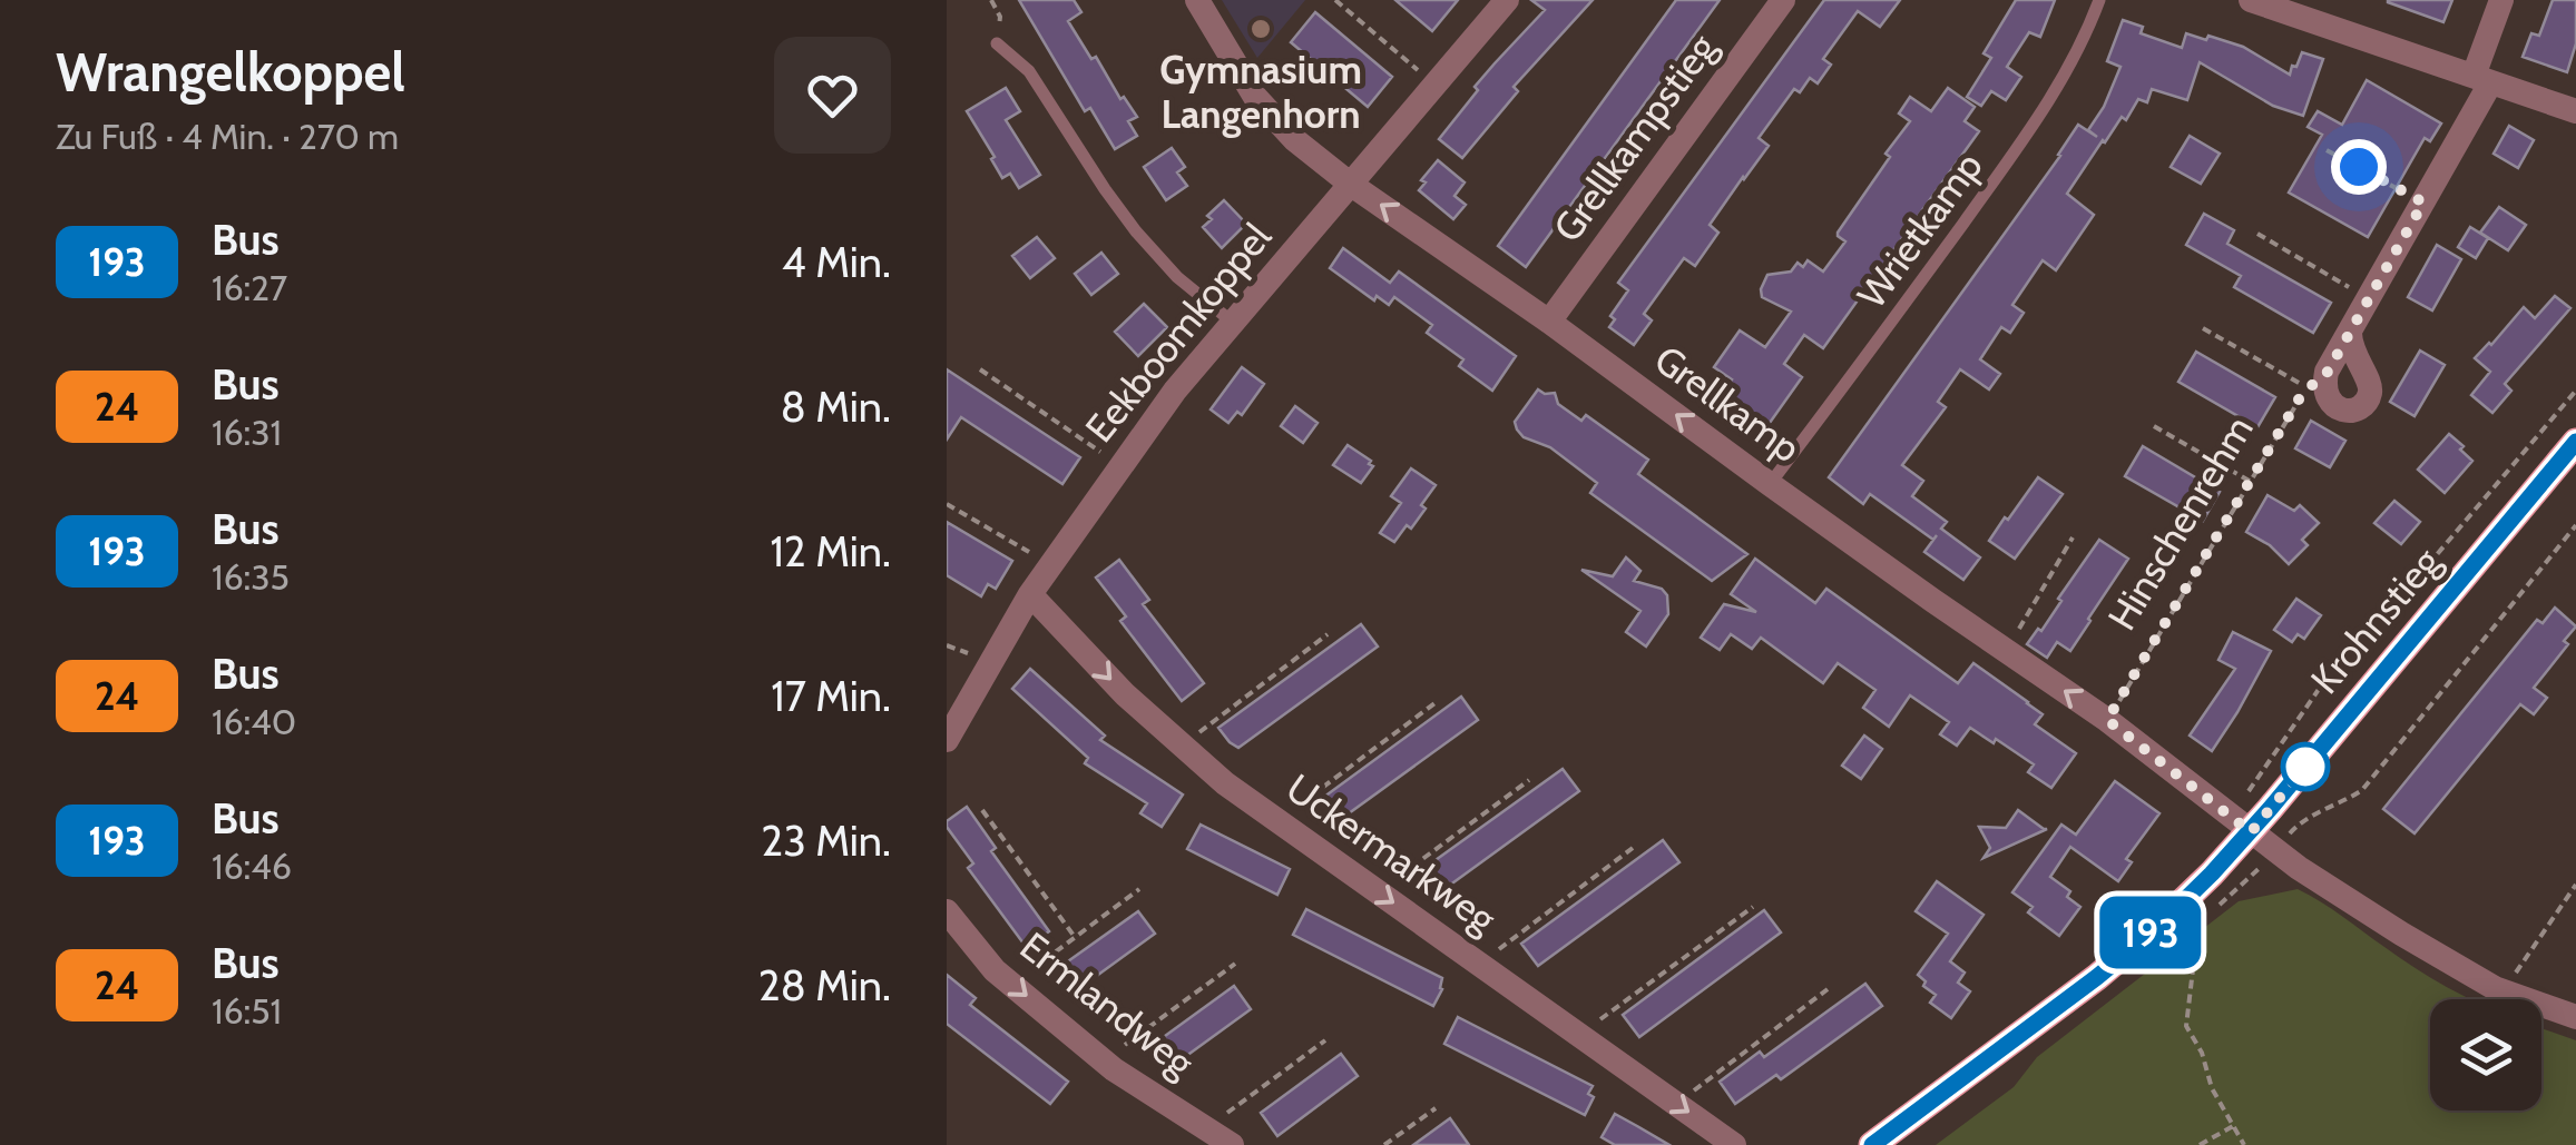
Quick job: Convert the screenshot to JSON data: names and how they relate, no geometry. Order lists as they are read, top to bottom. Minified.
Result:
{"streets":{"main road":["Krohnstieg"],"street":["Grellkampstieg","Eekboomkoppel","Grellkamp","Uckermarkweg","Ermlandweg"],"lane":["Wrietkamp"],"path":["Hinschenrehm"]},"crossings":[["Grellkampstieg","Grellkamp"],["Wrietkamp","Grellkamp"],["Eekboomkoppel","Grellkamp"],["Eekboomkoppel","Uckermarkweg"],["Grellkamp","Hinschenrehm"],["Grellkamp","Krohnstieg"]],"one_way":["Grellkamp","Uckermarkweg"],"places":["Gymnasium Langenhorn"],"lines":["bus line 193"],"page":{"heading":["Wrangelkoppel","Zu Fuß · 4 Min. · 270 m"],"on_map":"193","list":[{"mark":"193","name":"Bus","note":"16:27","value":"4 Min."},{"mark":"24","name":"Bus","note":"16:31","value":"8 Min."},{"mark":"193","name":"Bus","note":"16:35","value":"12 Min."},{"mark":"24","name":"Bus","note":"16:40","value":"17 Min."},{"mark":"193","name":"Bus","note":"16:46","value":"23 Min."},{"mark":"24","name":"Bus","note":"16:51","value":"28 Min."}]}}
